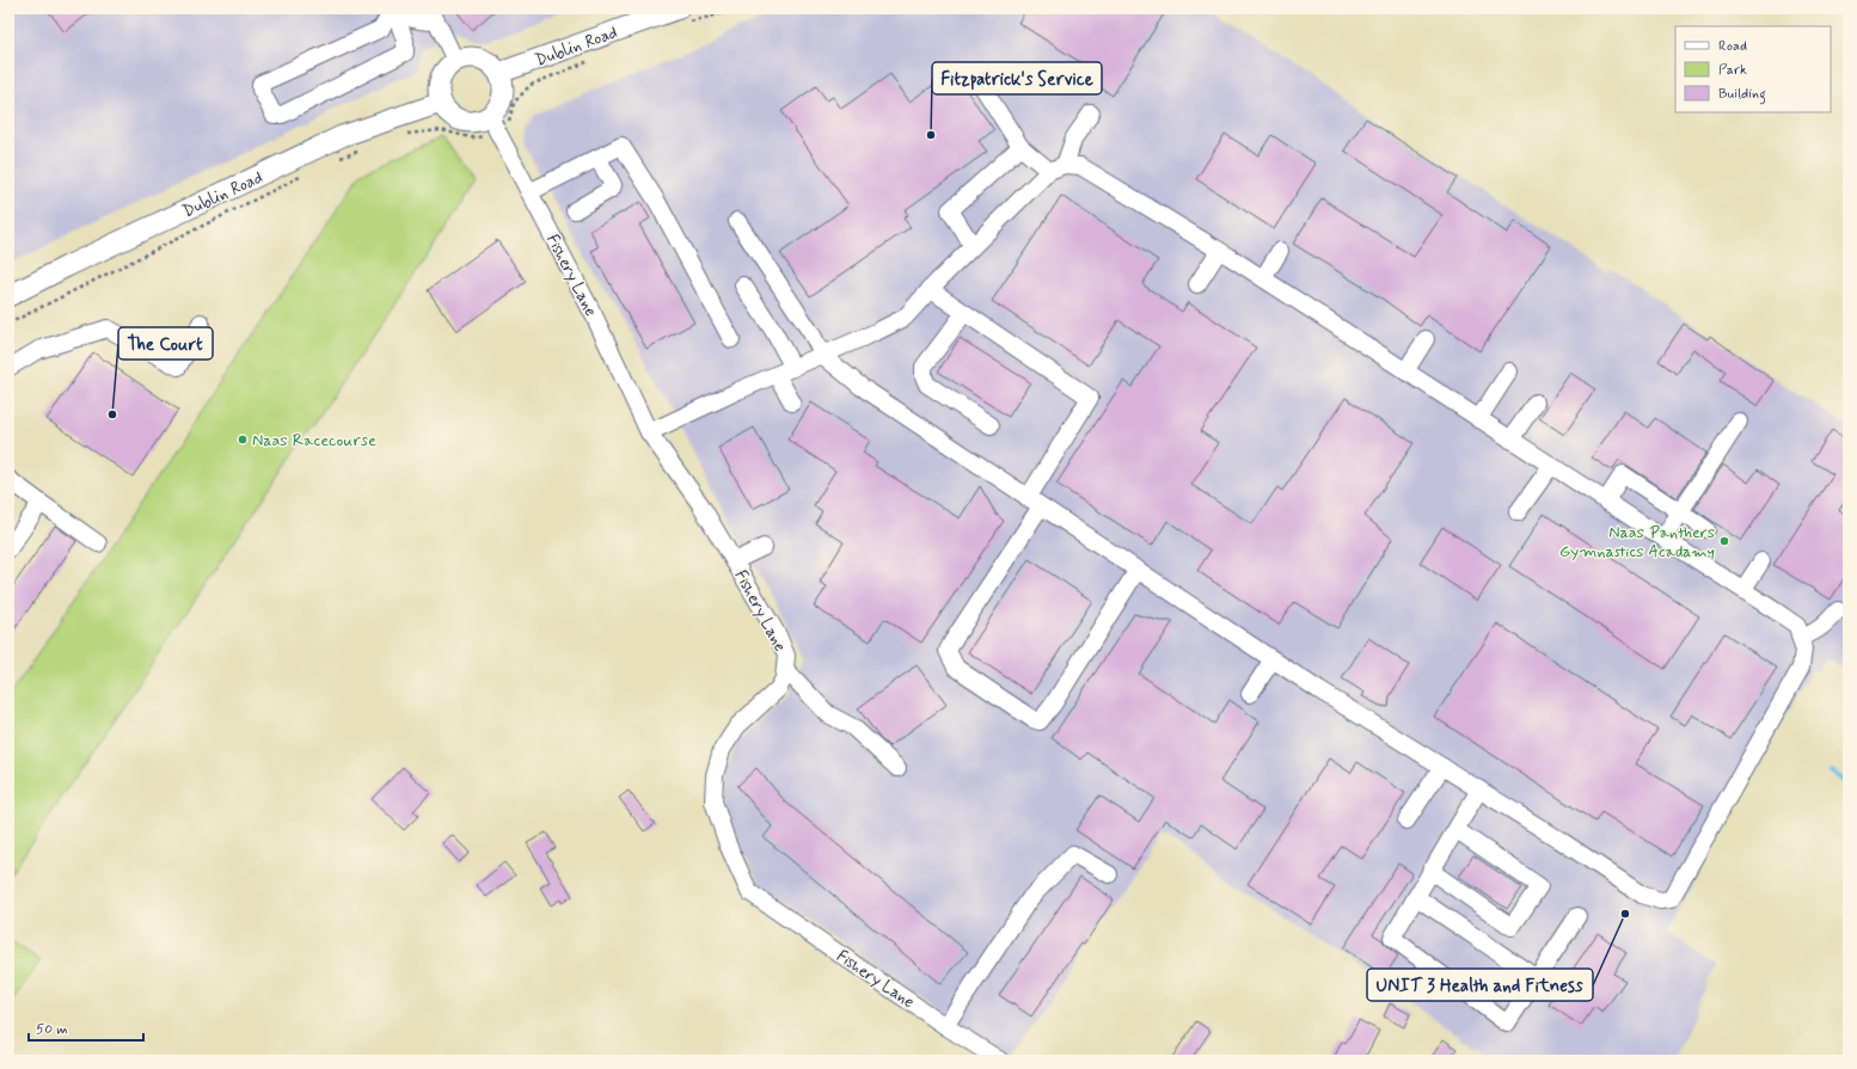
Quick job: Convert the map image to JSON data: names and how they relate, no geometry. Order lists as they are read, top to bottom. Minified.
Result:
{"streets":{"main road":["Dublin Road"],"street":["Fishery Lane"]},"crossings":[["Dublin Road","Fishery Lane"]],"places":["Fitzpatrick's Service","The Court","Naas Racecourse","Naas Panthers Gymnastics Acadamy","UNIT 3 Health and Fitness"],"legend":["Road","Park","Building"],"scale_bar":"50 m"}
